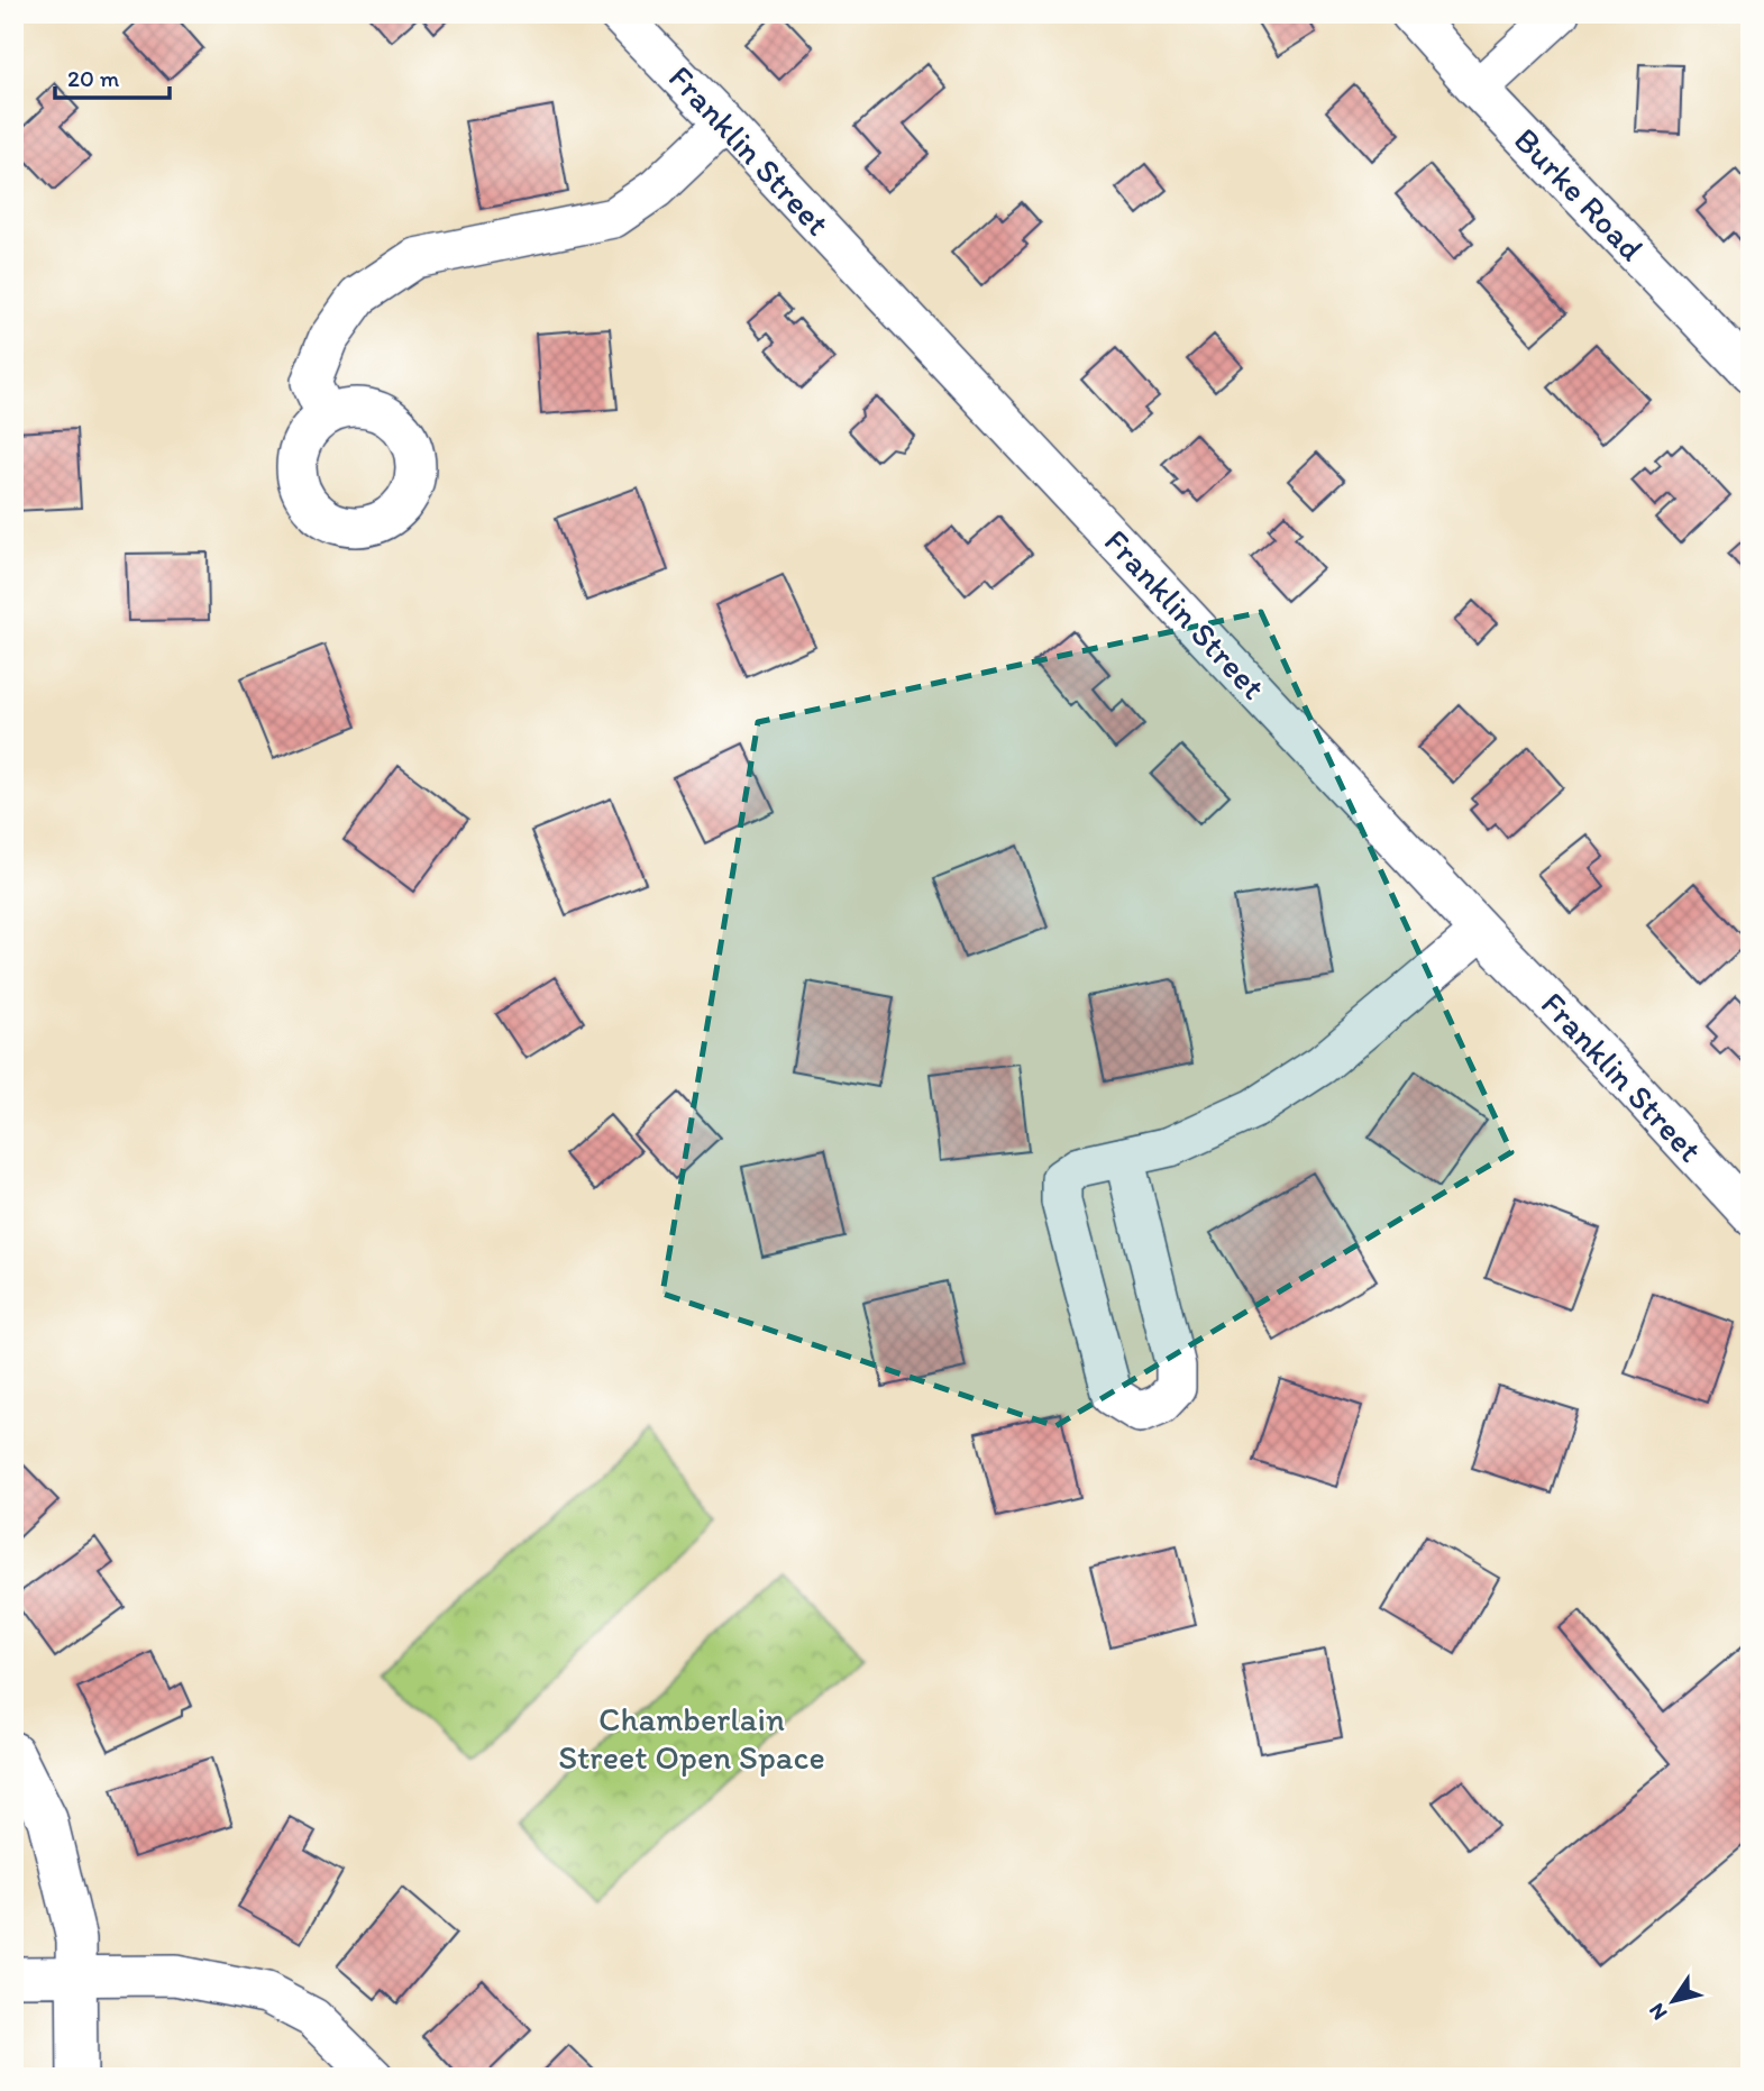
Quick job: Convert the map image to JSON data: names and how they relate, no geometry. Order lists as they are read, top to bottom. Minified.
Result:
{"streets":{"street":["Franklin Street","Burke Road"]},"parks":["Chamberlain Street Open Space"],"scale_bar":"20 m","north":"bottom left"}
